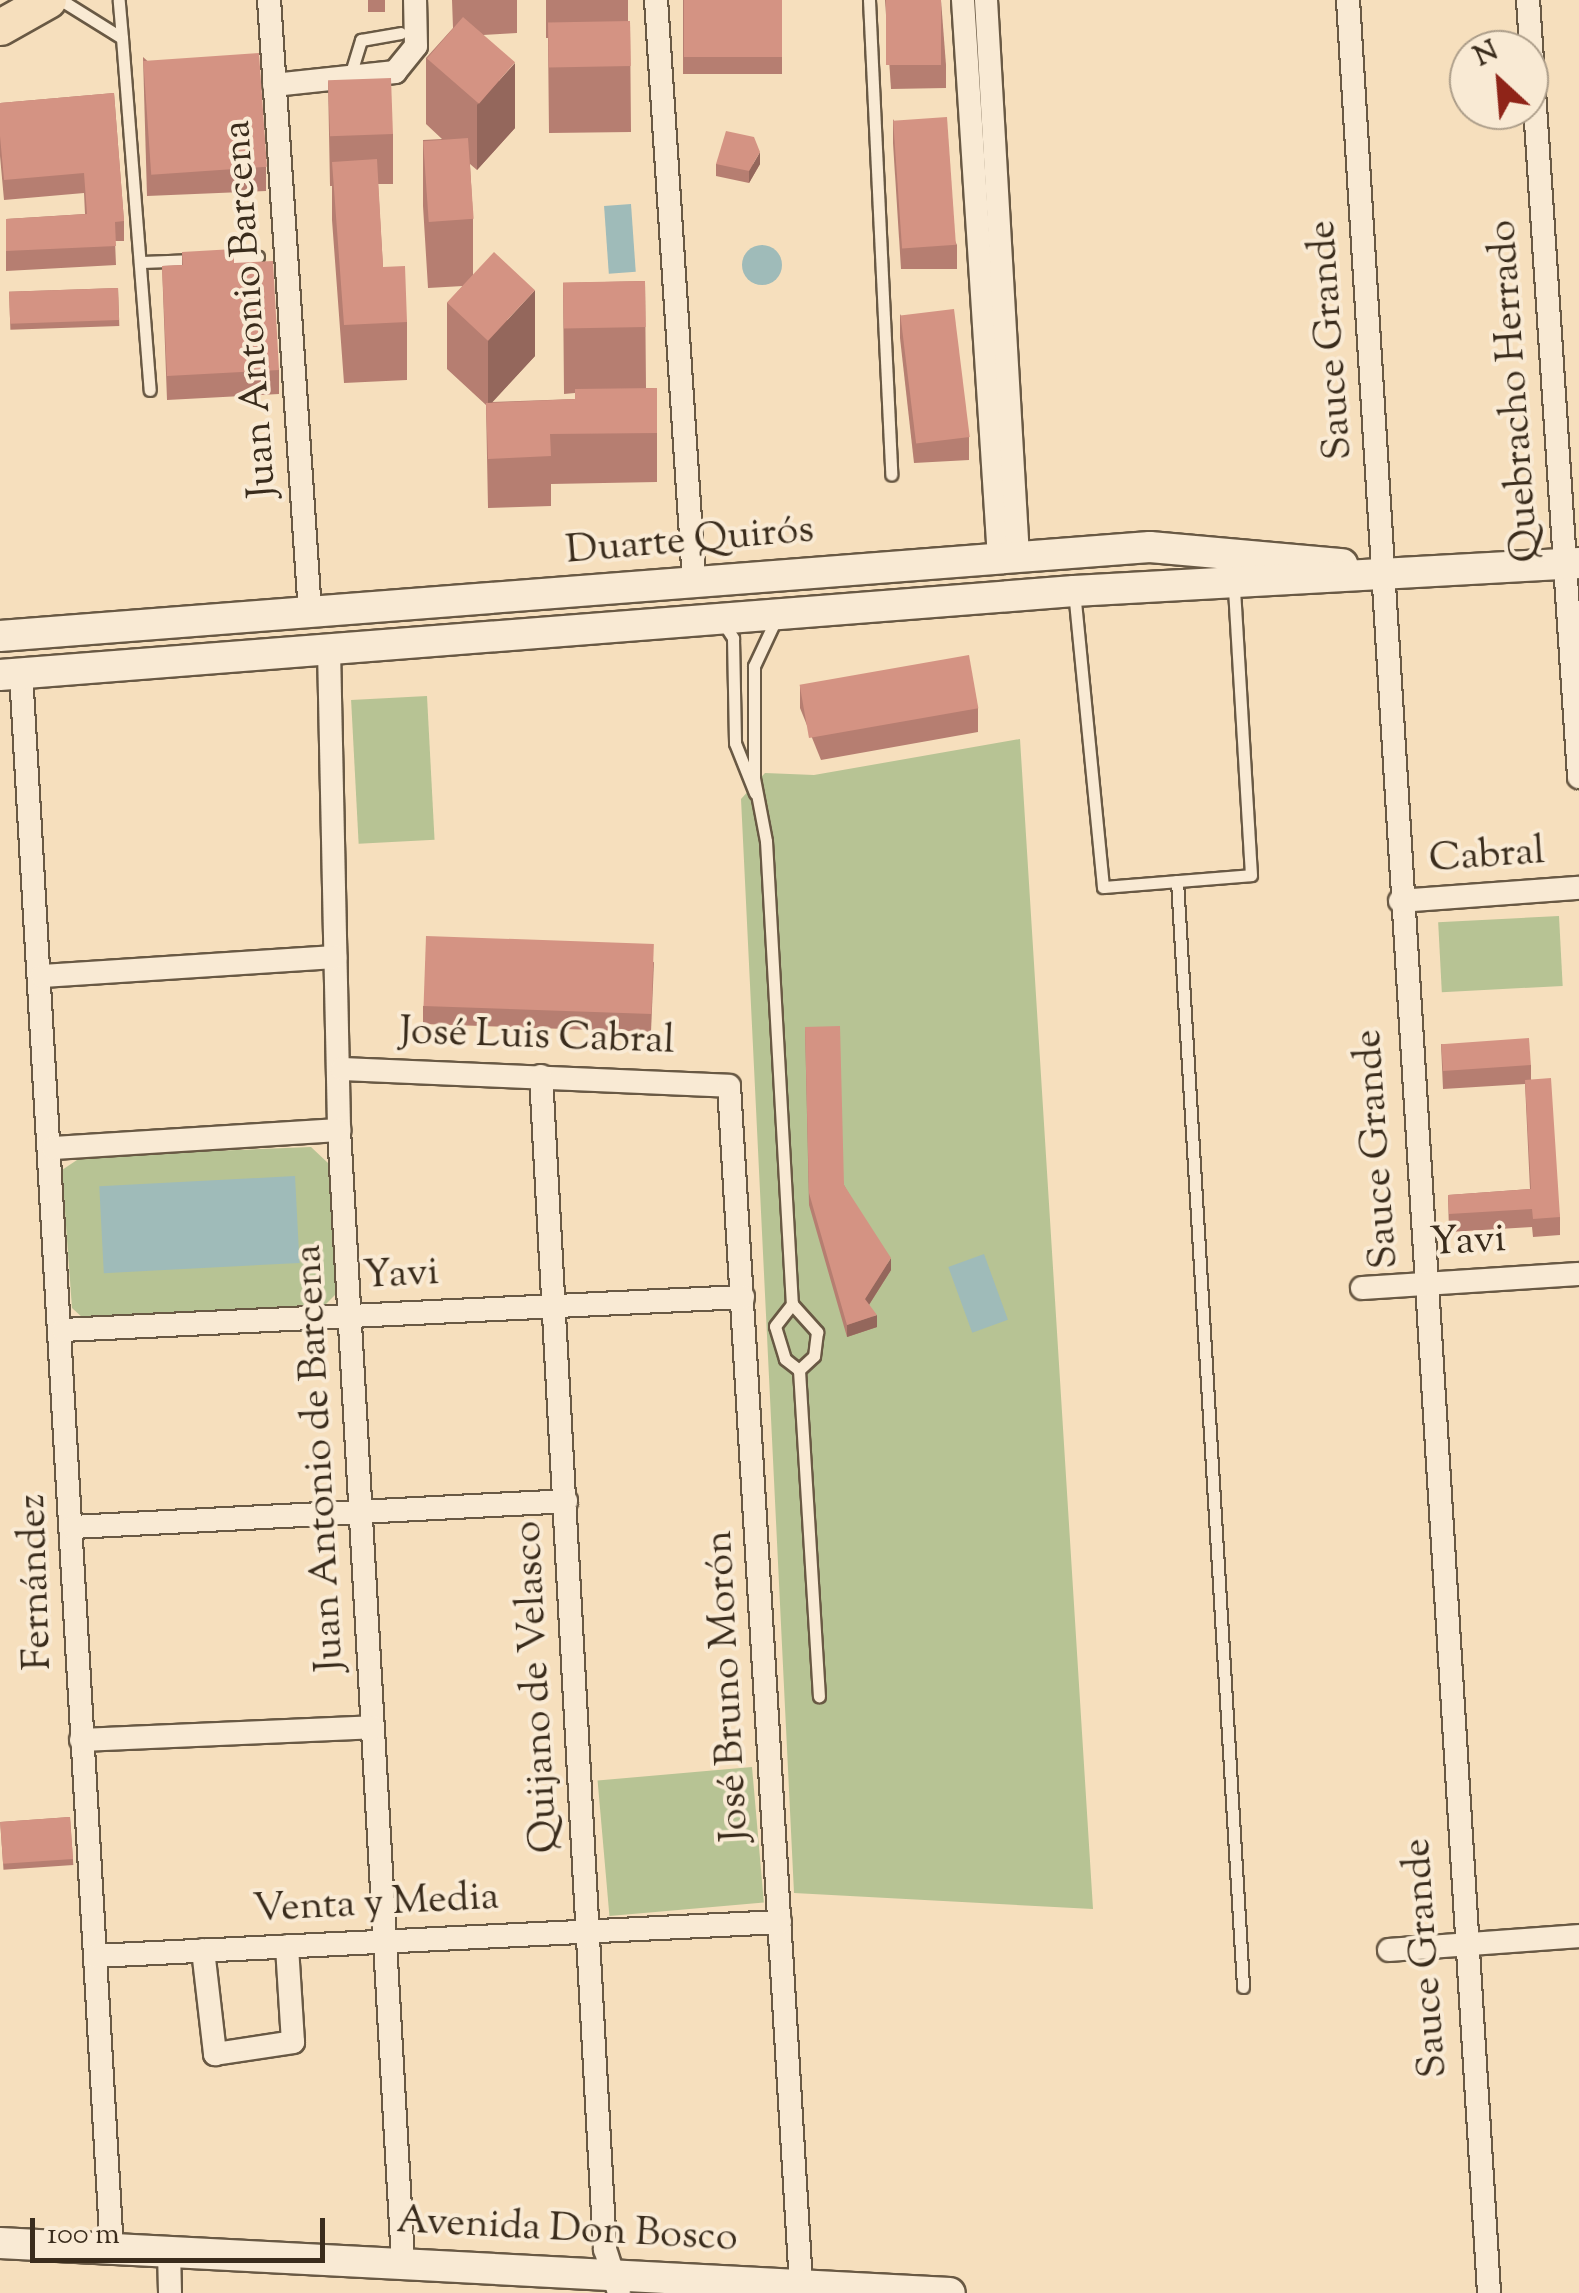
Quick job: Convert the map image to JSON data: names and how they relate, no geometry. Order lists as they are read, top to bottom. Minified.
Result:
{"streets":{"main road":["Duarte Quirós","Avenida Don Bosco"],"street":["Juan Antonio Barcena","Sauce Grande","Quebracho Herrado","Cabral","José Luis Cabral","Yavi","Juan Antonio de Barcena","Fernández","José Bruno Morón","Quijano de Velasco","Venta y Media"]},"crossings":[["Juan Antonio Barcena","Duarte Quirós"],["Sauce Grande","Duarte Quirós"],["Sauce Grande","Cabral"],["Sauce Grande","Yavi"],["Quebracho Herrado","Duarte Quirós"],["Duarte Quirós","Juan Antonio de Barcena"],["Duarte Quirós","Fernández"],["José Luis Cabral","Juan Antonio de Barcena"],["José Luis Cabral","José Bruno Morón"],["José Luis Cabral","Quijano de Velasco"],["Yavi","Juan Antonio de Barcena"],["Yavi","Fernández"],["Yavi","José Bruno Morón"],["Yavi","Quijano de Velasco"],["Juan Antonio de Barcena","Venta y Media"],["Juan Antonio de Barcena","Avenida Don Bosco"],["Fernández","Venta y Media"],["Fernández","Avenida Don Bosco"],["José Bruno Morón","Venta y Media"],["José Bruno Morón","Avenida Don Bosco"],["Quijano de Velasco","Venta y Media"],["Quijano de Velasco","Avenida Don Bosco"]],"scale_bar":"100 m","north":"top left"}
